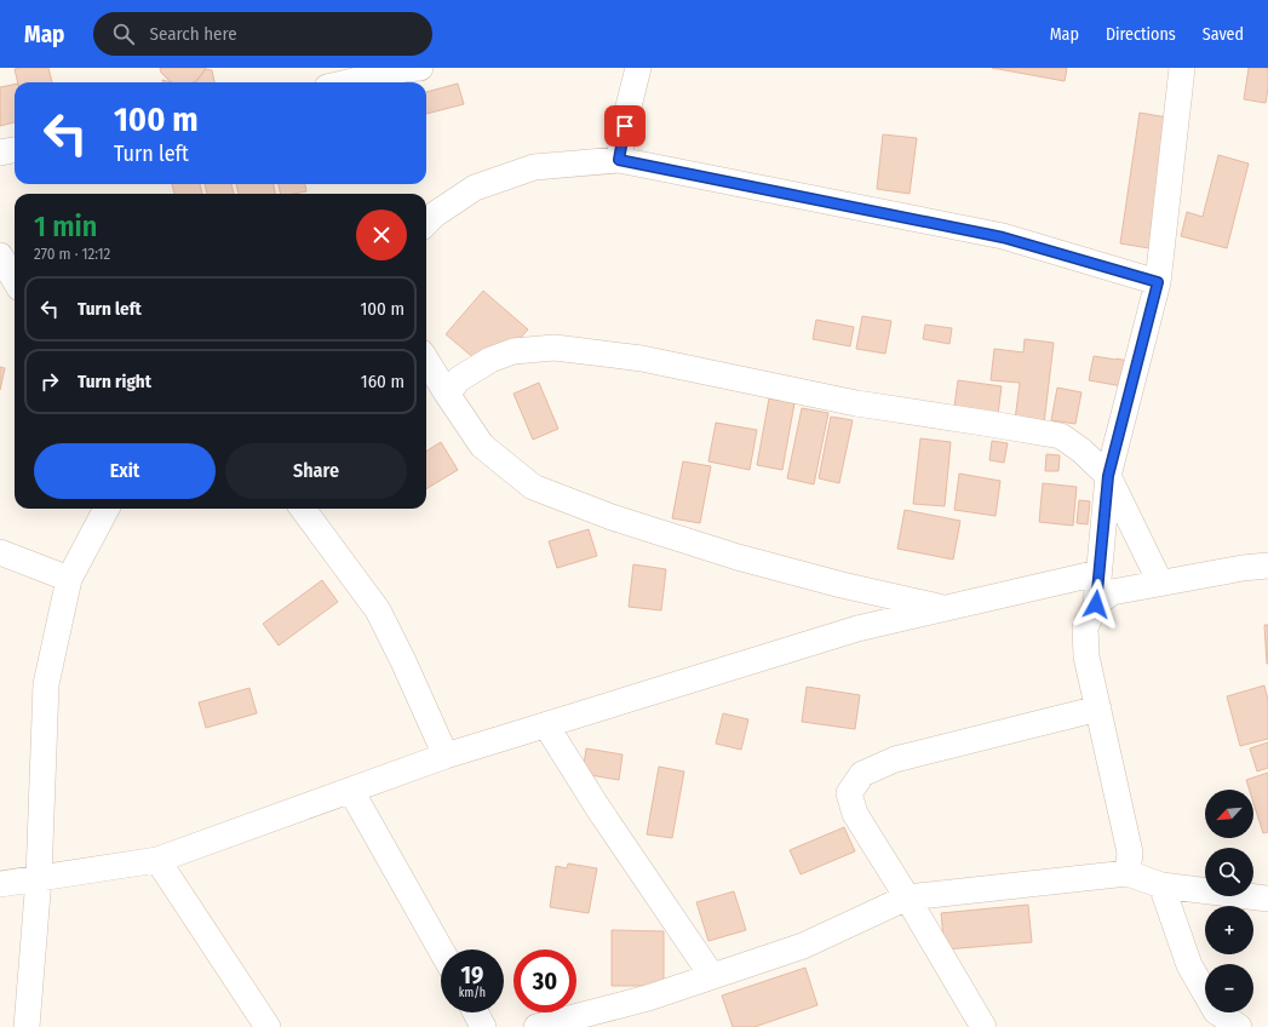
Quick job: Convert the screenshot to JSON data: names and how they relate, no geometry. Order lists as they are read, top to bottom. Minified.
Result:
{"north":"bottom left","page":{"header":"Map","search":"Search here","nav":["Map","Directions","Saved"],"turn":["100 m","Turn left"],"heading":["1 min","270 m · 12:12"],"list":[{"name":"Turn left","value":"100 m"},{"name":"Turn right","value":"160 m"}],"buttons":["Exit","Share"],"map_buttons":["+","−"],"speed":"19 km/h","limit":"30"}}
